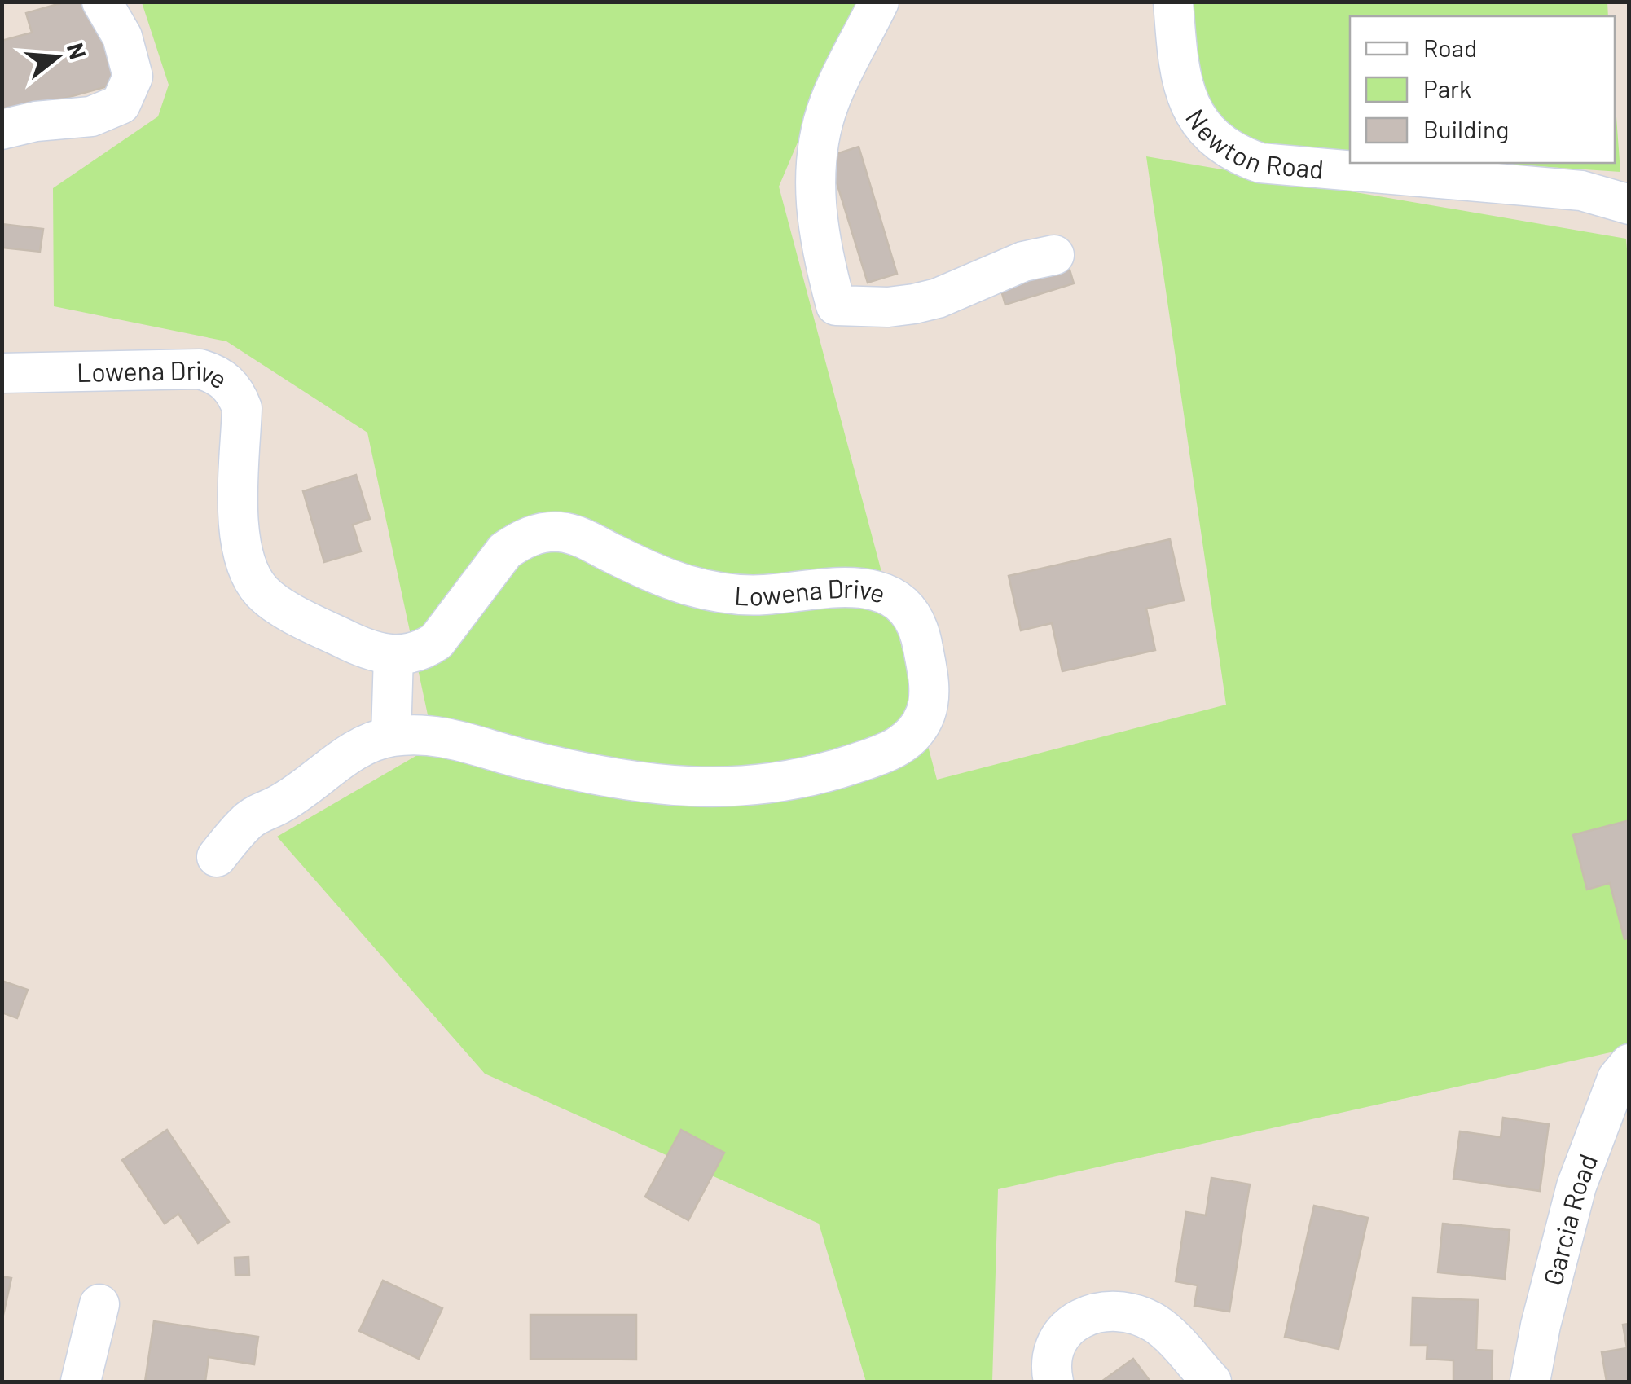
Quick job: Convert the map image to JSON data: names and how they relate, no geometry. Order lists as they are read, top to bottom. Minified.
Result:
{"streets":{"street":["Newton Road","Lowena Drive","Garcia Road"]},"legend":["Road","Park","Building"],"north":"right"}
